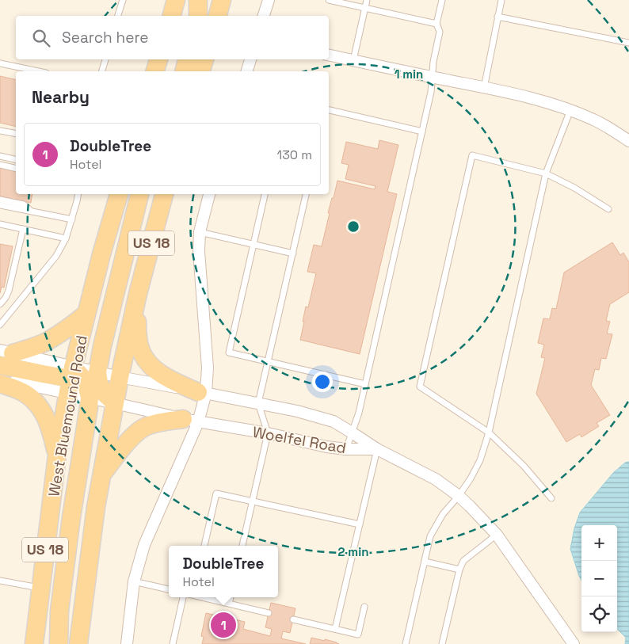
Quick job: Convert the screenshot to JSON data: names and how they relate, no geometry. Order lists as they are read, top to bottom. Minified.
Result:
{"streets":{"main road":["US 18","West Bluemound Road"],"street":["Woelfel Road"]},"crossings":[["US 18","Woelfel Road"]],"page":{"search":"Search here","heading":"Nearby","list":[{"mark":"1","name":"DoubleTree","note":"Hotel","value":"130 m"}],"map_buttons":["+","−"],"popup":["DoubleTree","Hotel"],"pins":"1"},"rings":["1 min","2 min"]}
